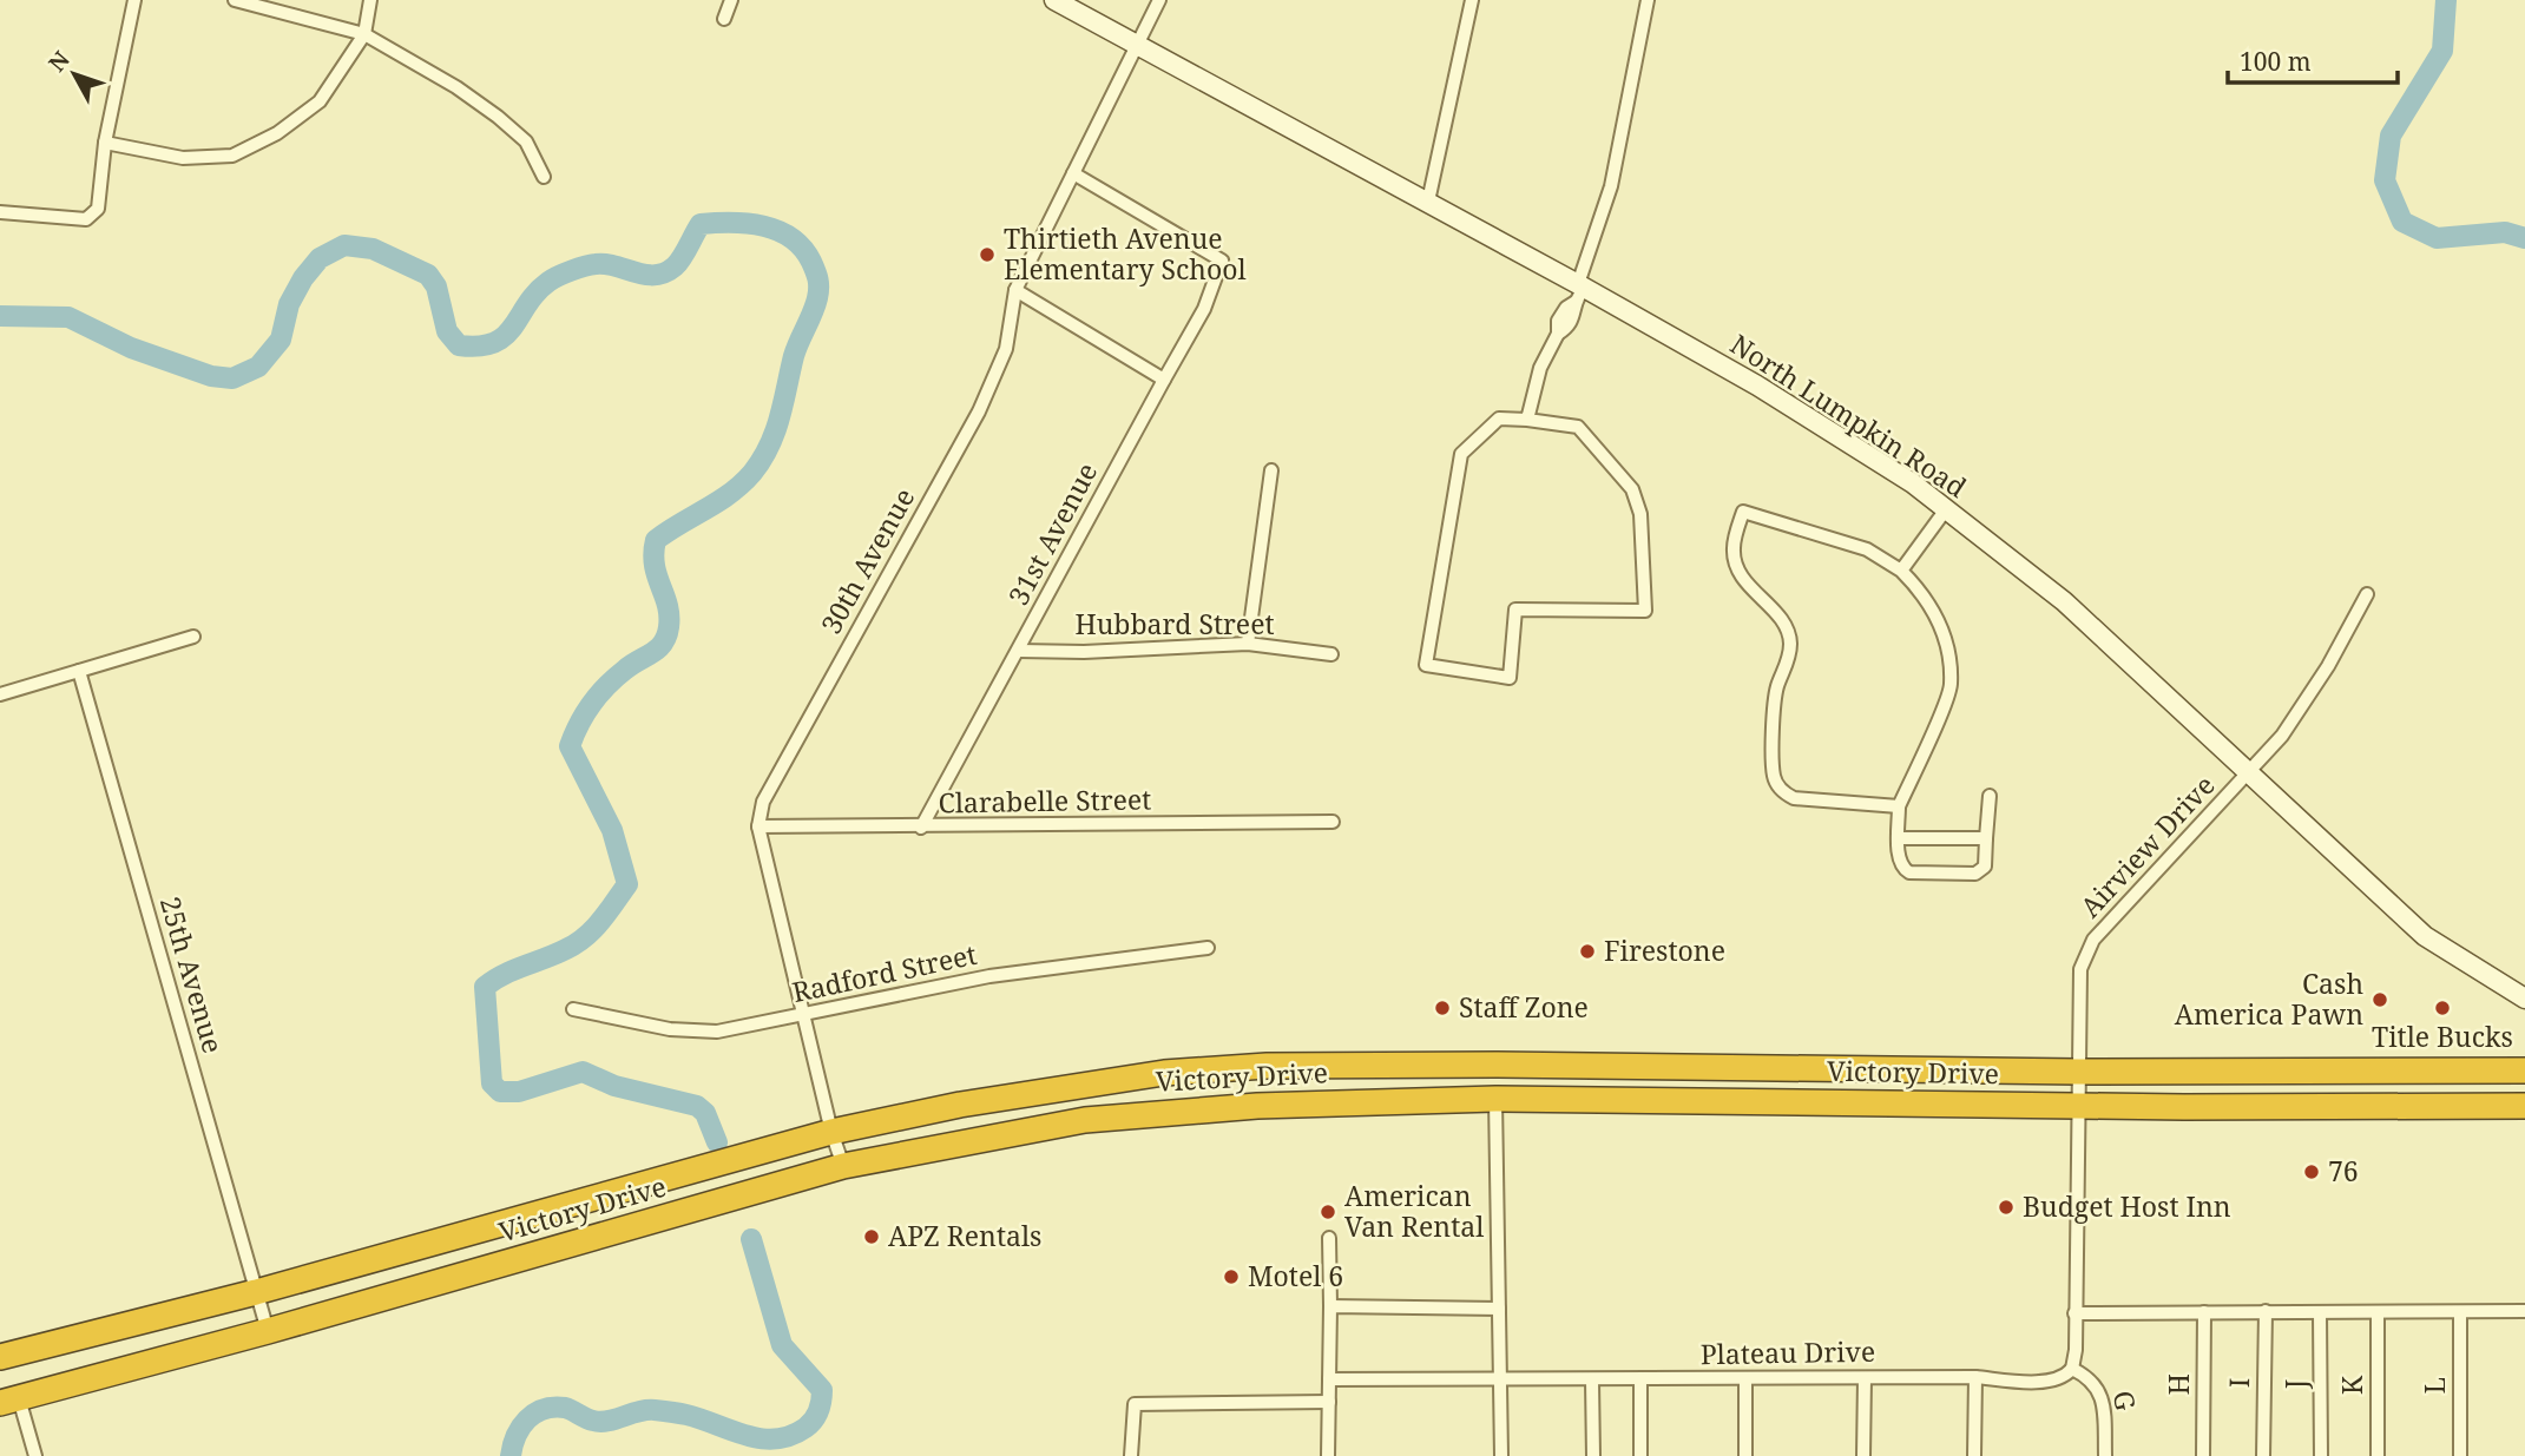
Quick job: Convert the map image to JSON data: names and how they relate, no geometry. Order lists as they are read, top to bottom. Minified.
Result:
{"streets":{"highway":["Victory Drive"],"street":["North Lumpkin Road","31st Avenue","30th Avenue","Hubbard Street","Clarabelle Street","Airview Drive","Radford Street","25th Avenue","Plateau Drive","I","H","J","K","L","G"]},"crossings":[["North Lumpkin Road","30th Avenue"],["North Lumpkin Road","Airview Drive"],["31st Avenue","30th Avenue"],["31st Avenue","Hubbard Street"],["31st Avenue","Clarabelle Street"],["30th Avenue","Clarabelle Street"],["Airview Drive","Victory Drive"],["Airview Drive","Plateau Drive"],["Airview Drive","G"],["25th Avenue","Victory Drive"],["Plateau Drive","G"]],"places":["Thirtieth Avenue Elementary School","Firestone","Cash America Pawn","Staff Zone","Title Bucks","76","Budget Host Inn","American Van Rental","APZ Rentals","Motel 6"],"scale_bar":"100 m","north":"top left"}
